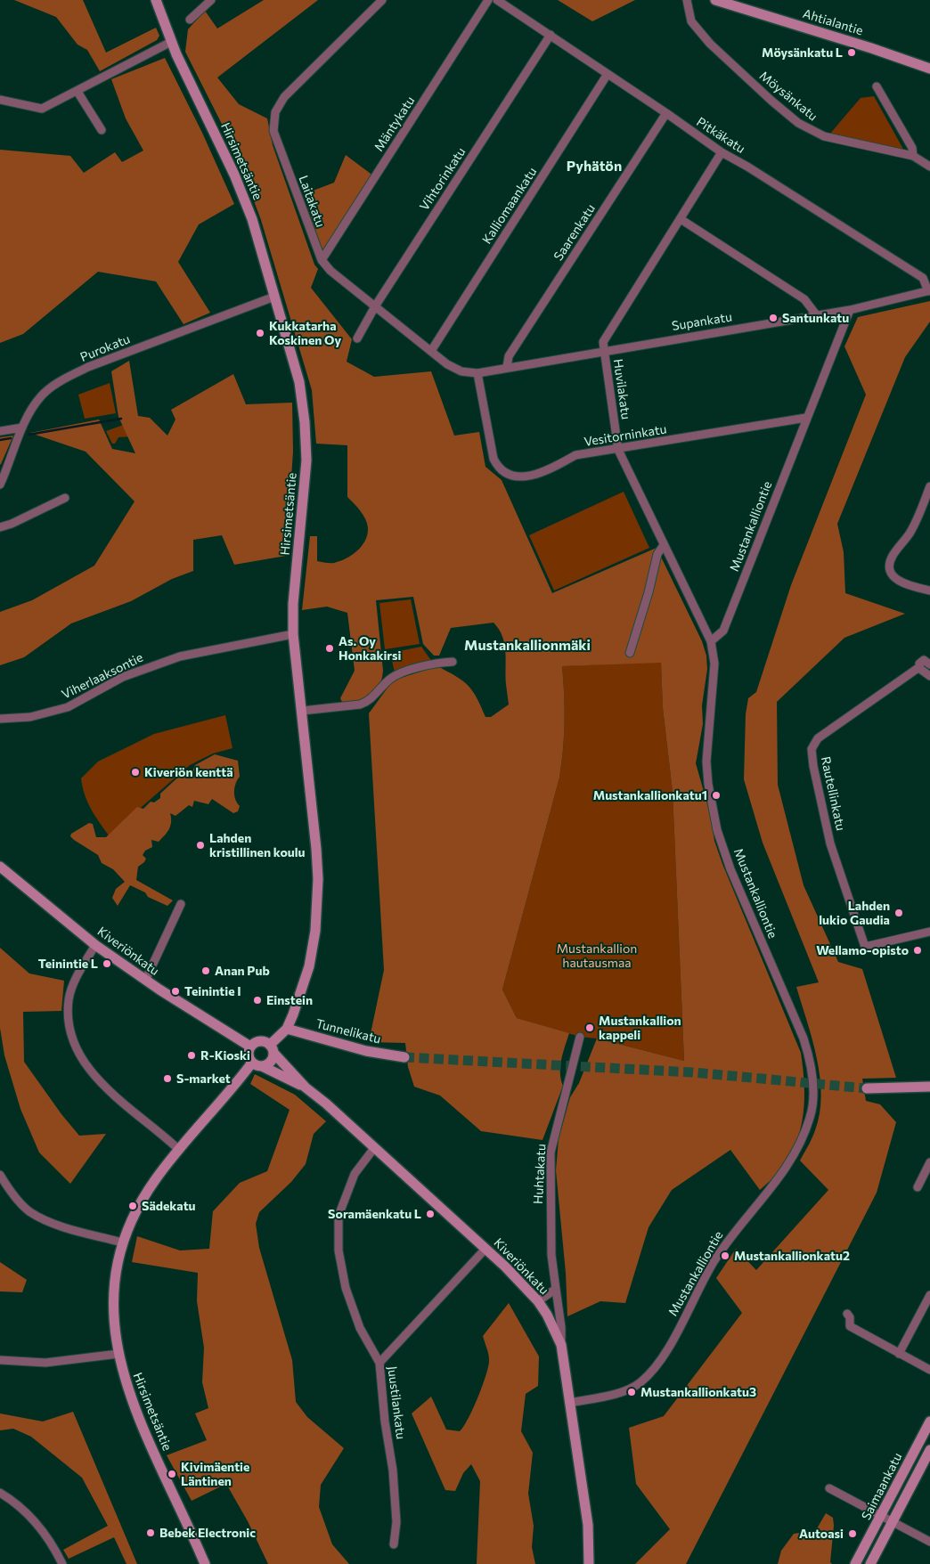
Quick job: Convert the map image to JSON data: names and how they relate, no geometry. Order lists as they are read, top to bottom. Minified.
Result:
{"streets":{"street":["Ahtialantie","Möysänkatu","Mäntykatu","Pitkäkatu","Hirsimetsäntie","Vihtorinkatu","Laitakatu","Kalliomaankatu","Saarenkatu","Supankatu","Purokatu","Huvilakatu","Vesitorninkatu","Mustankalliontie","Viherlaaksontie","Rautellinkatu","Kiveriönkatu","Tunnelikatu","Huhtakatu","Juustilankatu","Saimaankatu"]},"crossings":[["Mäntykatu","Laitakatu"],["Pitkäkatu","Vihtorinkatu"],["Pitkäkatu","Kalliomaankatu"],["Pitkäkatu","Saarenkatu"],["Pitkäkatu","Supankatu"],["Pitkäkatu","Huvilakatu"],["Hirsimetsäntie","Purokatu"],["Hirsimetsäntie","Viherlaaksontie"],["Hirsimetsäntie","Kiveriönkatu"],["Hirsimetsäntie","Tunnelikatu"],["Vihtorinkatu","Laitakatu"],["Laitakatu","Kalliomaankatu"],["Laitakatu","Supankatu"],["Laitakatu","Vesitorninkatu"],["Saarenkatu","Supankatu"],["Supankatu","Huvilakatu"],["Supankatu","Vesitorninkatu"],["Supankatu","Mustankalliontie"],["Huvilakatu","Vesitorninkatu"],["Huvilakatu","Mustankalliontie"],["Vesitorninkatu","Mustankalliontie"],["Mustankalliontie","Kiveriönkatu"],["Kiveriönkatu","Huhtakatu"],["Kiveriönkatu","Juustilankatu"]],"districts":["Pyhätön","Mustankallionmäki"],"parks":["Mustankallion hautausmaa"],"places":["Möysänkatu L","Santunkatu","Kukkatarha Koskinen Oy","As. Oy Honkakirsi","Kiveriön kenttä","Mustankallionkatu1","Lahden kristillinen koulu","Lahden lukio Gaudia","Wellamo-opisto","Teinintie L","Anan Pub","Teinintie I","Einstein","Mustankallion kappeli","R-Kioski","S-market","Sädekatu","Soramäenkatu L","Mustankallionkatu2","Mustankallionkatu3","Kivimäentie Läntinen","Bebek Electronic","Autoasi"]}
